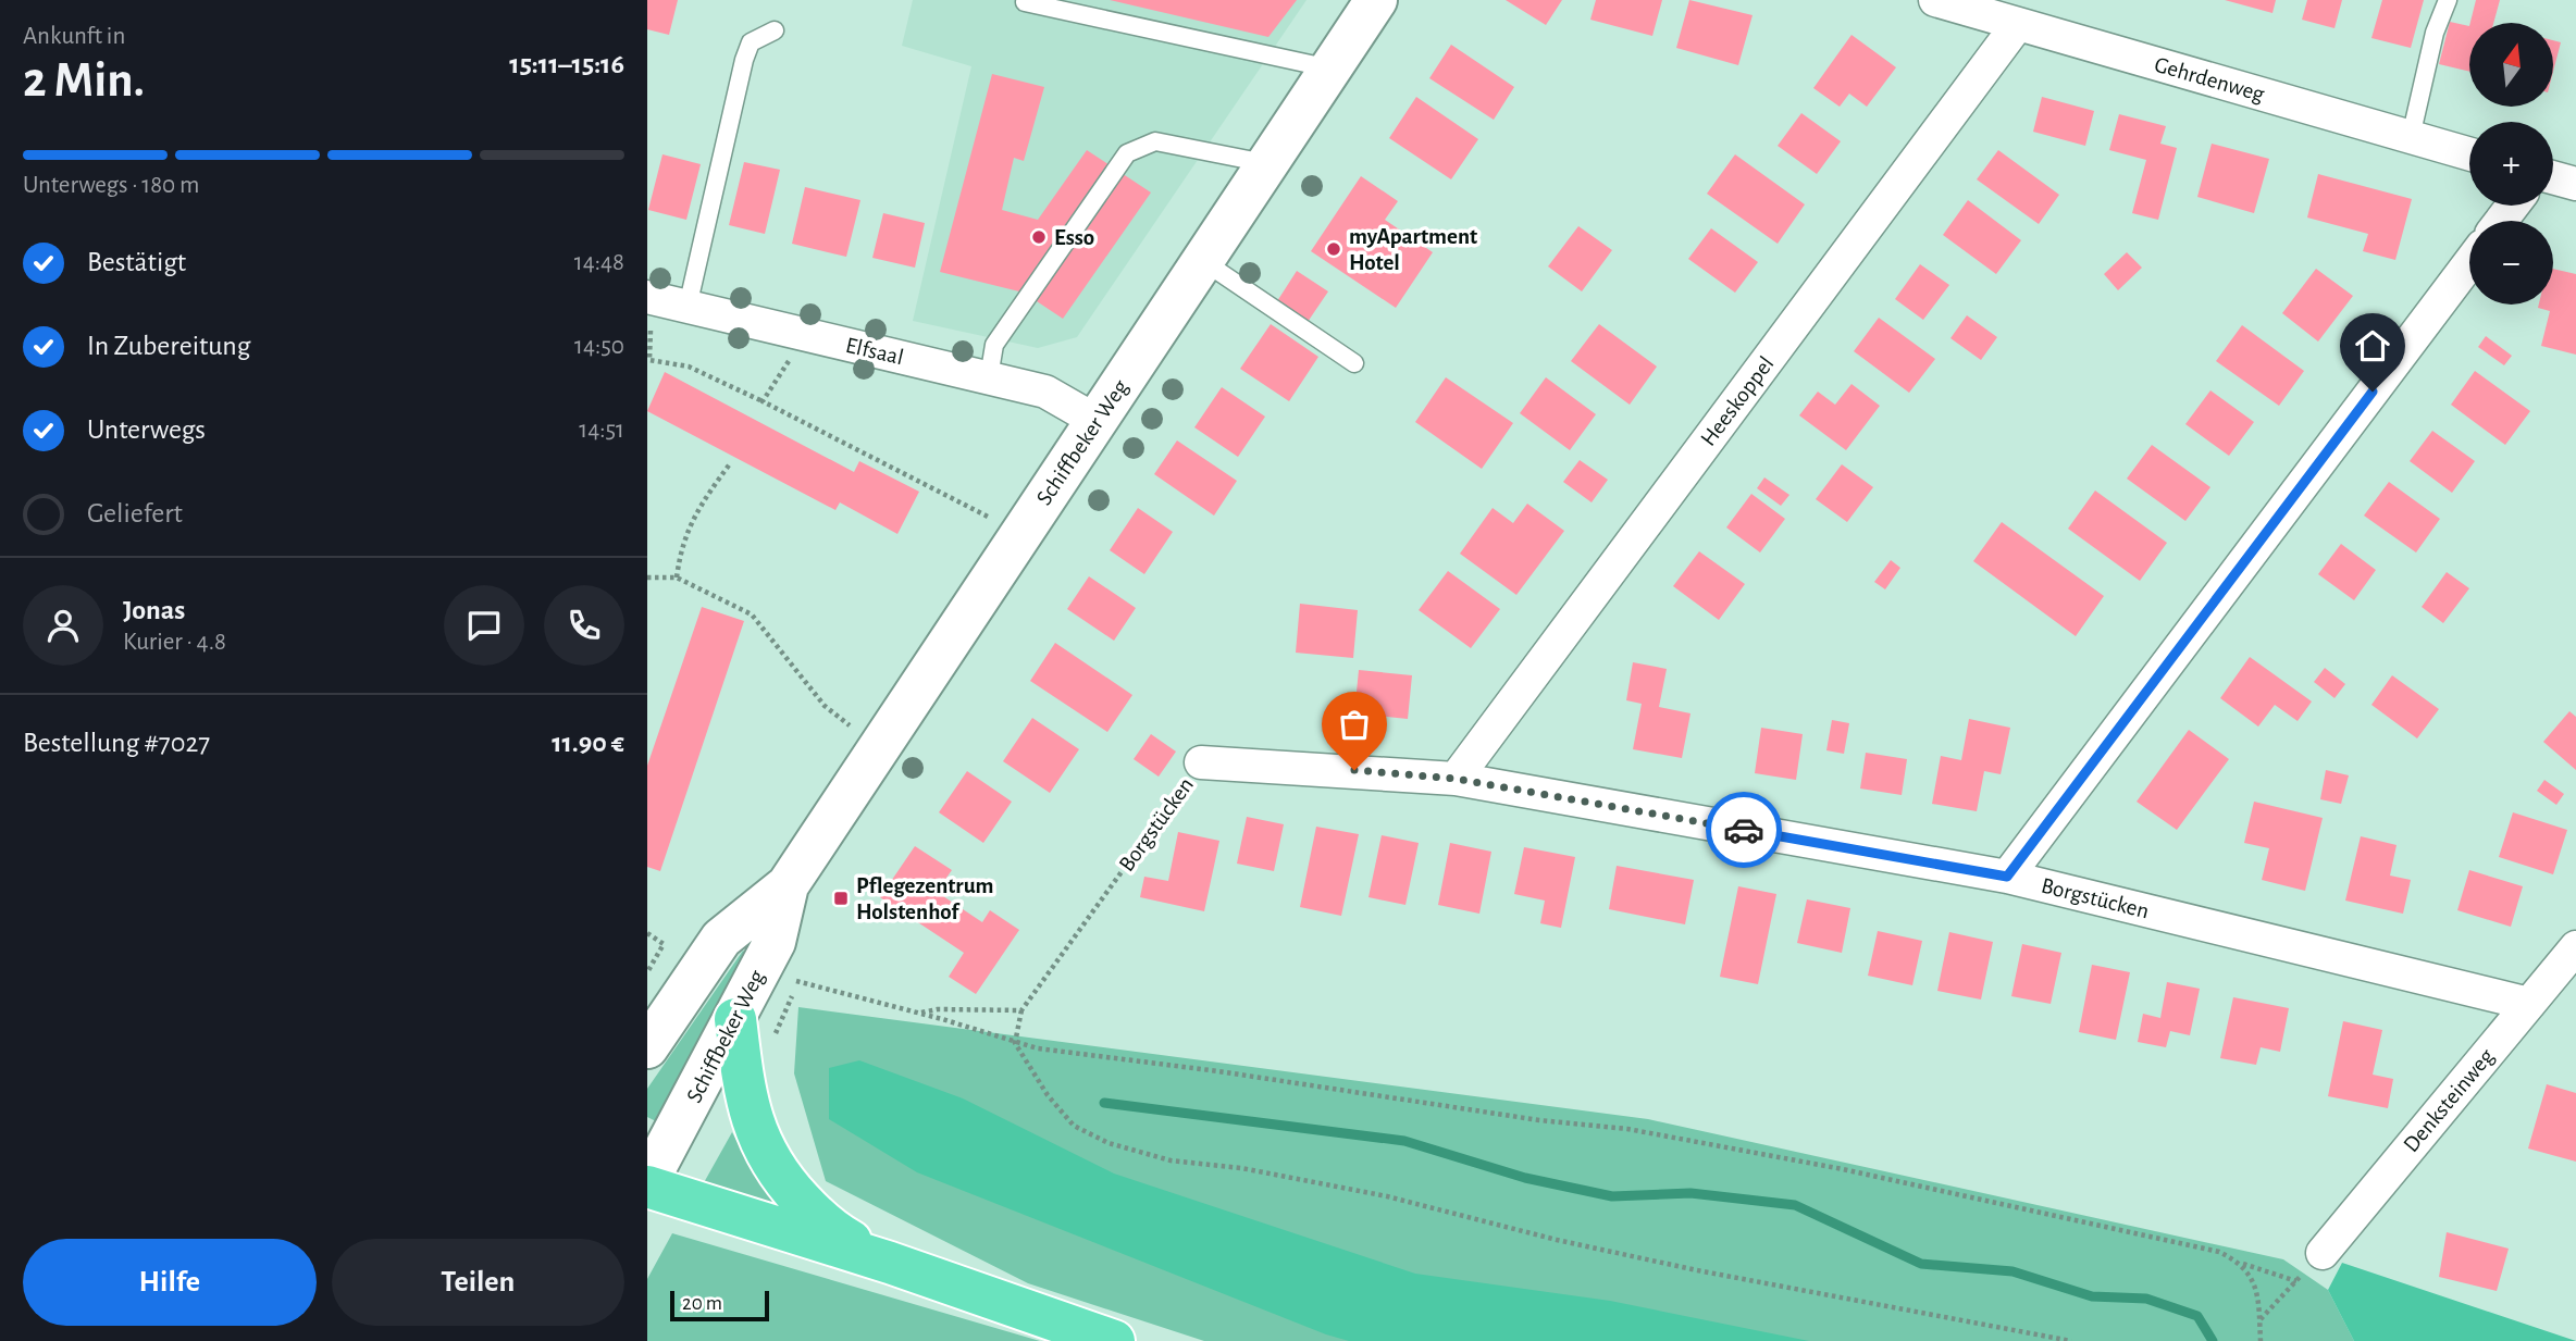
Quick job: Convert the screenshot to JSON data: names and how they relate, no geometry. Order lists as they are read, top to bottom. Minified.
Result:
{"streets":{"main road":["Schiffbeker Weg"],"street":["Gehrdenweg","Elfsaal","Heeskoppel","Borgstücken","Denksteinweg"]},"crossings":[["Gehrdenweg","Heeskoppel"],["Elfsaal","Schiffbeker Weg"],["Heeskoppel","Borgstücken"],["Borgstücken","Denksteinweg"]],"places":{"other":["Esso","myApartment Hotel"],"transit":["Pflegezentrum Holstenhof"]},"scale_bar":"20 m","north":"top","page":{"heading":["2 Min.","Ankunft in","15:11–15:16"],"panel":["Jonas","Kurier · 4.8","Bestellung #7027","11.90 €"],"map_buttons":["+","−"],"bar":"Unterwegs · 180 m","list":[["Bestätigt","14:48"],["In Zubereitung","14:50"],["Unterwegs","14:51"],"Geliefert"],"buttons":["Hilfe","Teilen"],"scale":"20 m"}}
